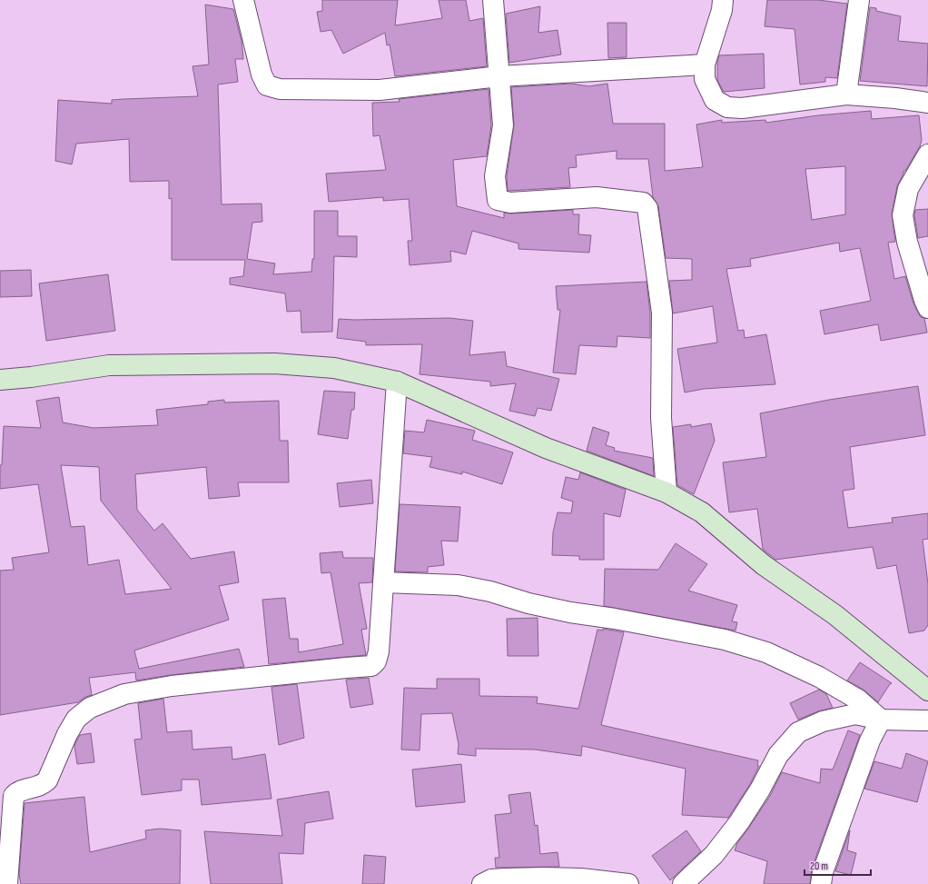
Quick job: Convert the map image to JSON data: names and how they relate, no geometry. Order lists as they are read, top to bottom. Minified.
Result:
{"scale_bar":"20 m"}
